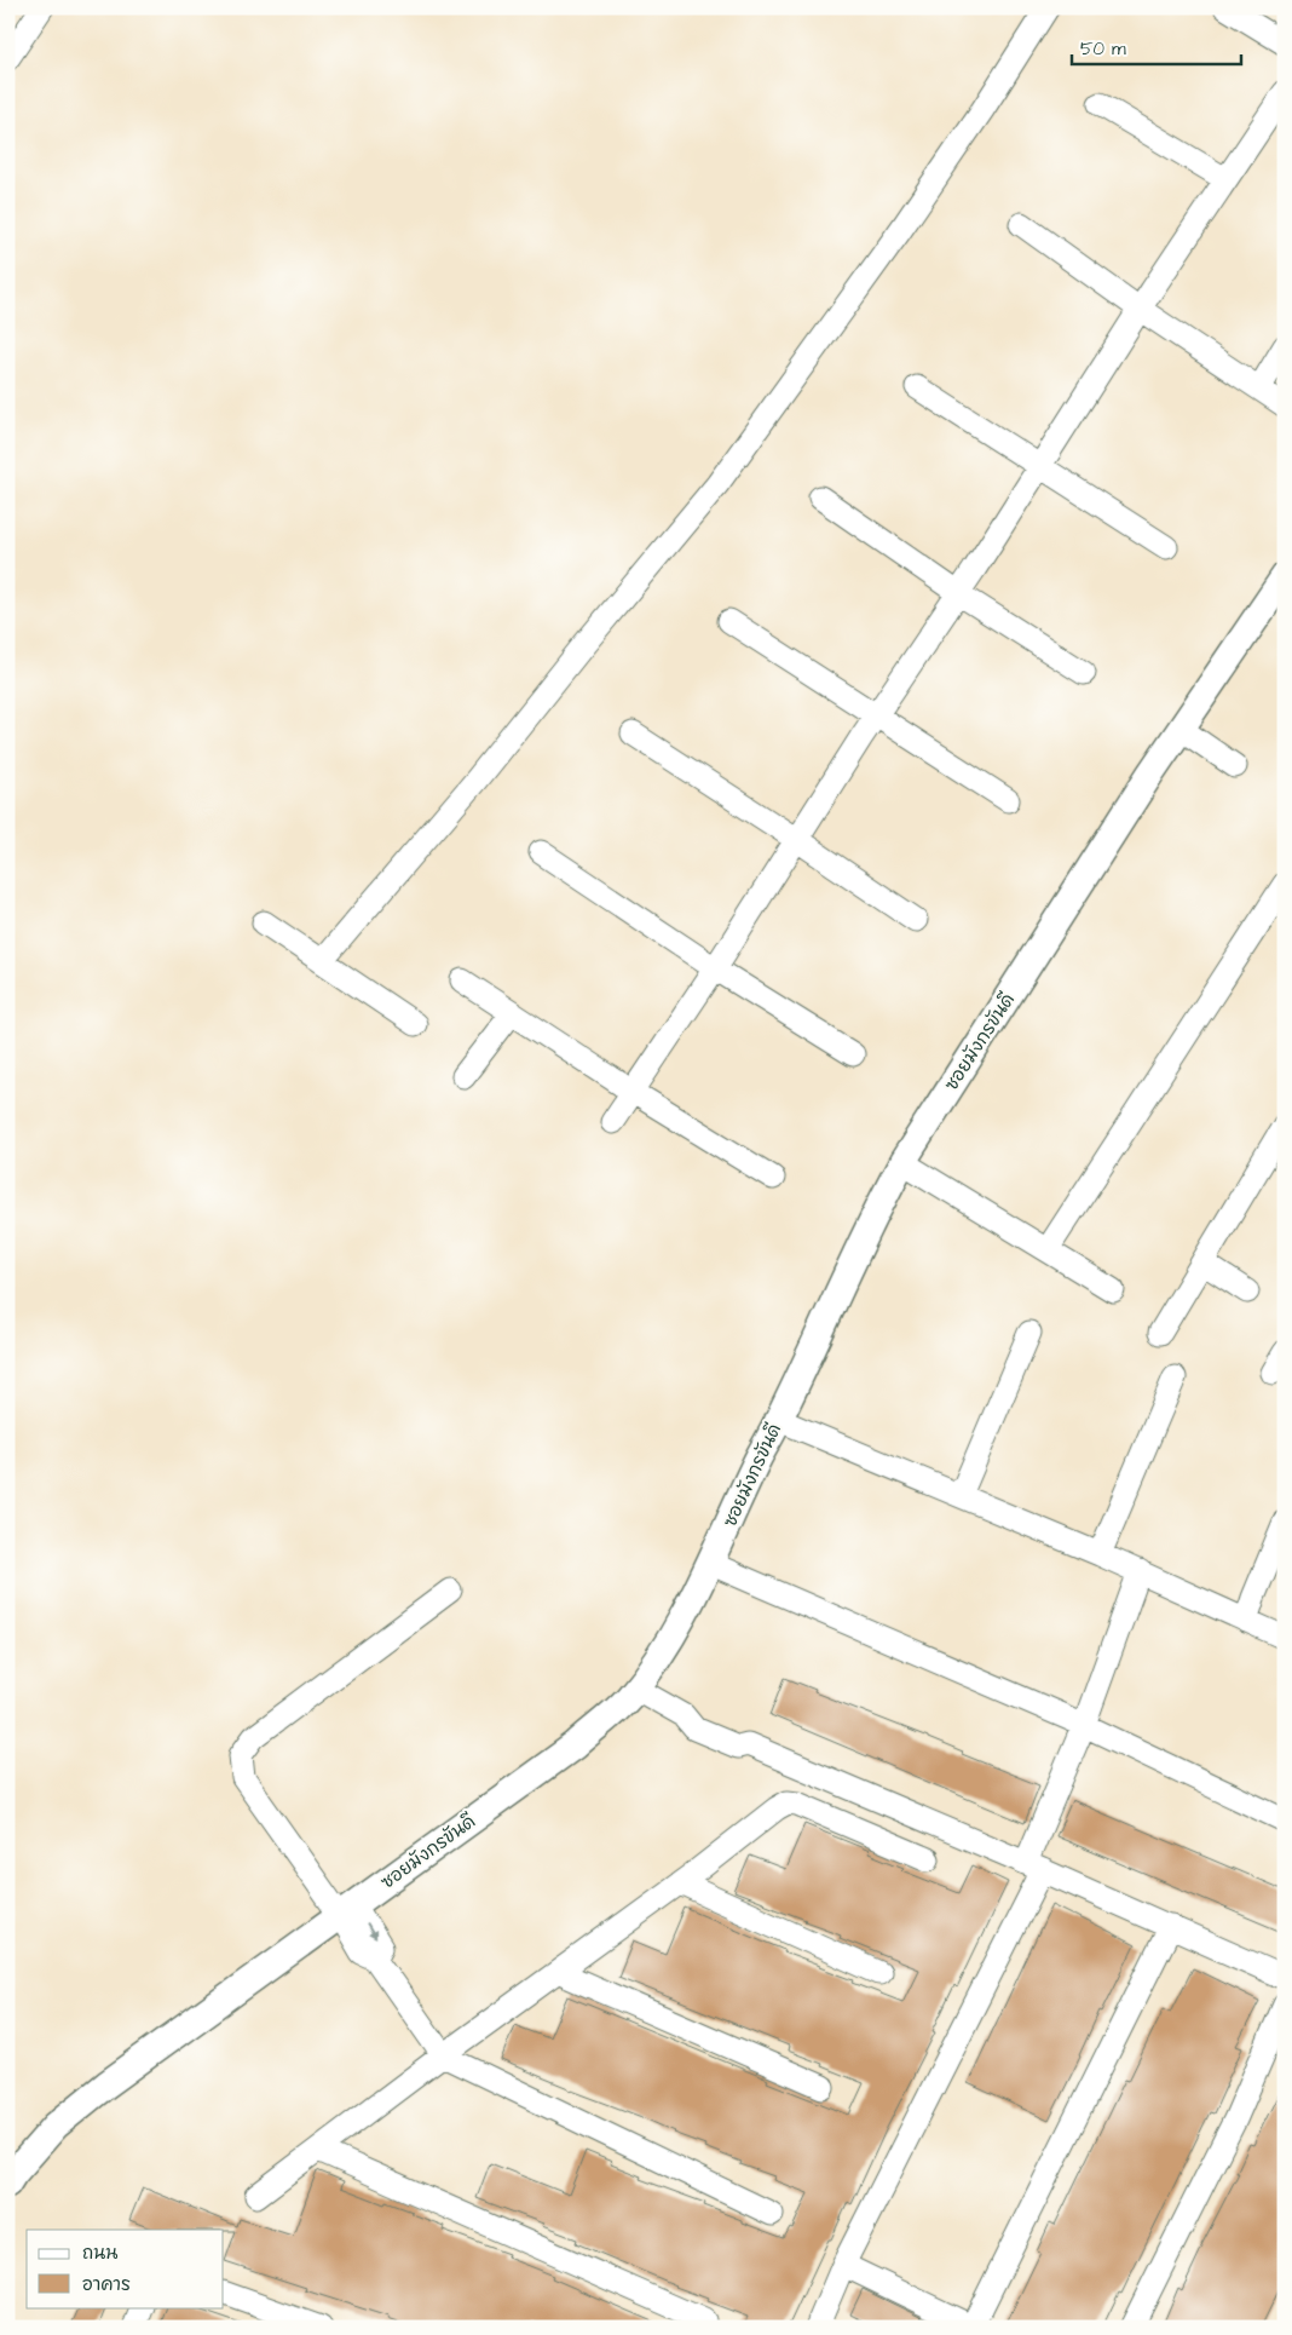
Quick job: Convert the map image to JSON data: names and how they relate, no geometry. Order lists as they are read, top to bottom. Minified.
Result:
{"streets":{"street":["ซอยมังกรขันดี"]},"legend":["ถนน","อาคาร"],"scale_bar":"50 m"}
